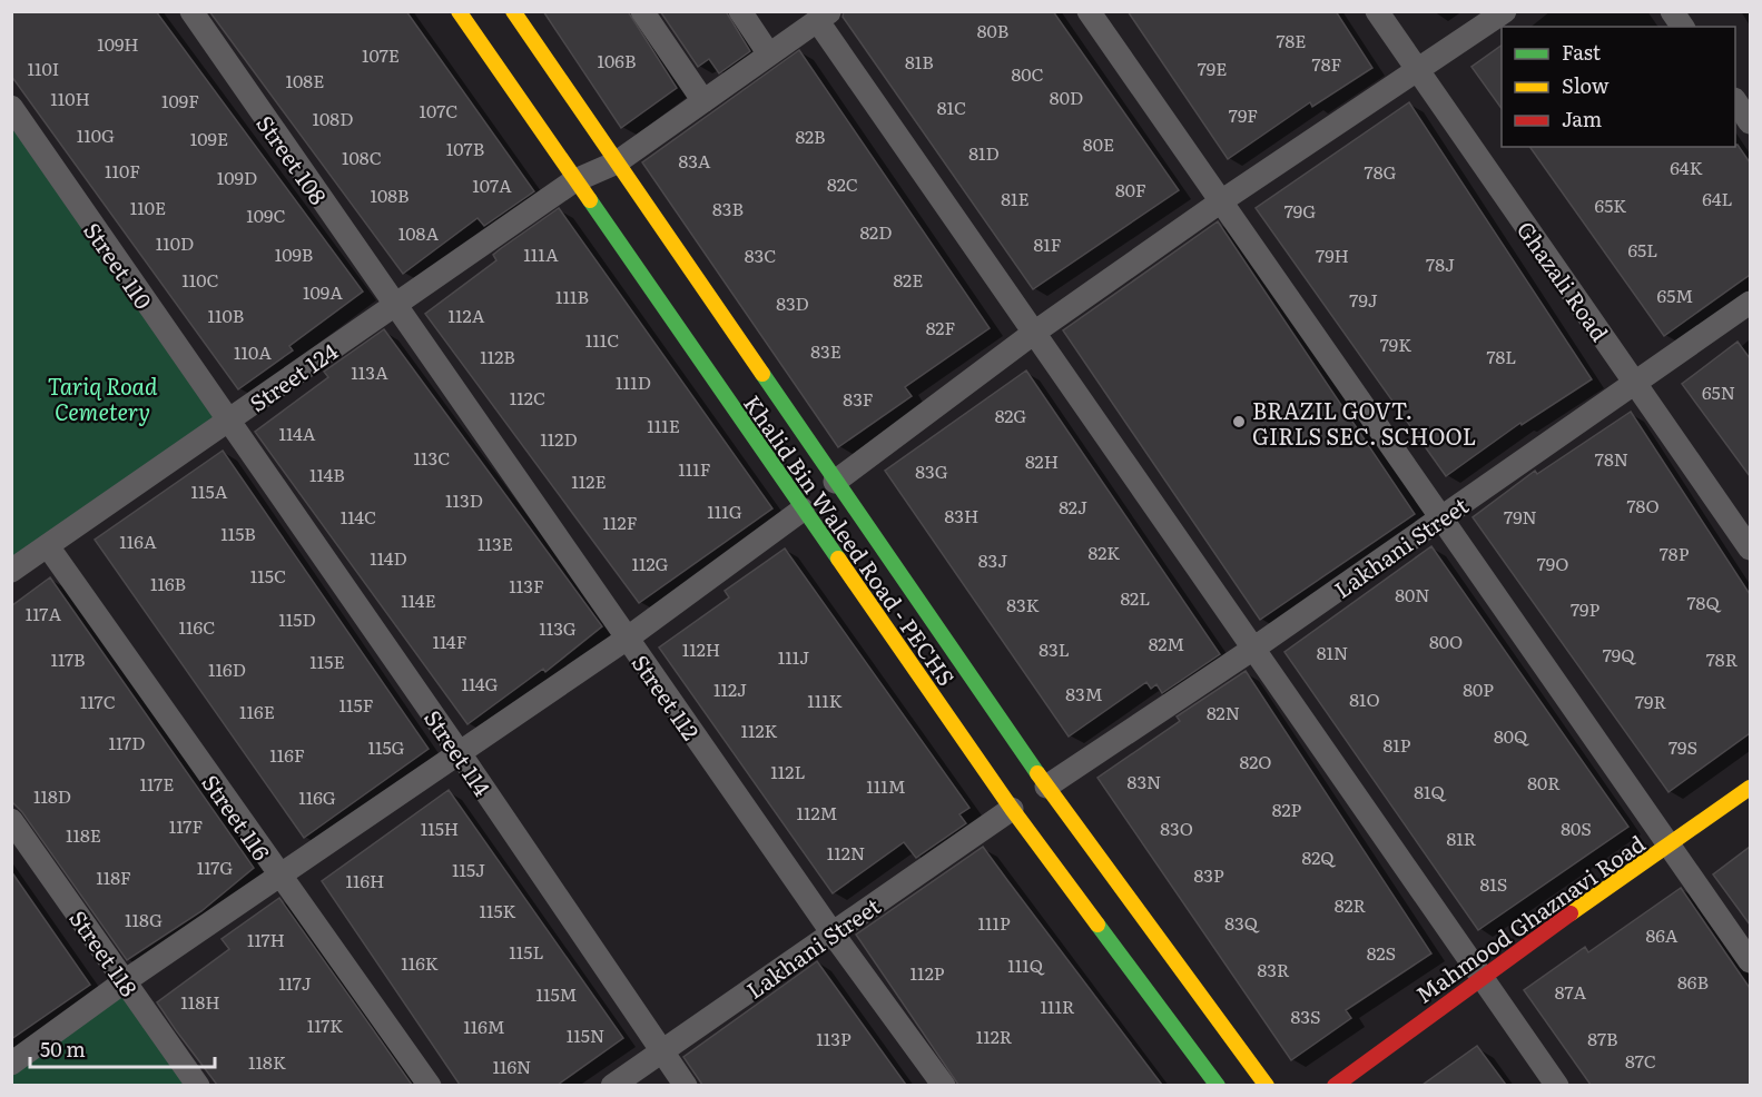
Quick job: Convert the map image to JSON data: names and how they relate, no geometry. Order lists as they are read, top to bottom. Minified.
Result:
{"streets":{"main road":["Khalid Bin Waleed Road - PECHS","Mahmood Ghaznavi Road"],"street":["Street 108","Street 110","Ghazali Road","Street 124","Lakhani Street","Street 112","Street 114","Street 116","Street 118"]},"crossings":[["Street 108","Street 124"],["Street 108","Street 112"],["Street 110","Street 124"],["Street 110","Street 114"],["Ghazali Road","Lakhani Street"],["Street 124","Khalid Bin Waleed Road - PECHS"],["Street 124","Street 112"],["Street 124","Street 114"],["Street 124","Street 116"],["Khalid Bin Waleed Road - PECHS","Lakhani Street"],["Lakhani Street","Street 112"],["Lakhani Street","Street 114"]],"parks":["Tariq Road Cemetery"],"places":["BRAZIL GOVT. GIRLS SEC. SCHOOL"],"house_numbers":["80B","78E","109H","107E","106B","81B","78F","110I","79E","80C","108E","80D","110H","109F","81C","107C","79F","108D","110G","82B","109E","80E","107B","81D","108C","83A","64K","110F","78G","109D","82C","107A","80F","108B","81E","64L","65K","110E","83B","79G","109C","82D","108A","110D","81F","65L","109B","111A","83C","79H","78J","110C","82E","109A","65M","111B","79J","83D","110B","112A","82F","111C","79K","83E","110A","112B","78L","113A","111D","65N","112C","83F","82G","111E","114A","112D","113C","78N","82H","111F","83G","114B","112E","115A","113D","78O","82J","111G","83H","114C","79N","112F","115B","116A","113E","82K","78P","114D","83J","112G","79O","115C","116B","113F","80N","82L","114E","78Q","83K","79P","117A","115D","116C","113G","114F","80O","82M","112H","83L","81N","79Q","111J","117B","78R","115E","116D","114G","112J","80P","83M","81O","111K","117C","79R","115F","116E","82N","112K","80Q","117D","81P","115G","79S","116F","82O","112L","83N","80R","117E","111M","81Q","118D","116G","82P","112M","117F","115H","83O","80S","118E","81R","112N","82Q","117G","115J","83P","118F","116H","81S","82R","115K","118G","111P","83Q","86A","117H","115L","82S","116K","111Q","83R","112P","86B","117J","87A","115M","118H","111R","83S","117K","116M","115N","112R","113P","87B","87C","118K","116N"],"legend":["Fast","Slow","Jam"],"scale_bar":"50 m"}
